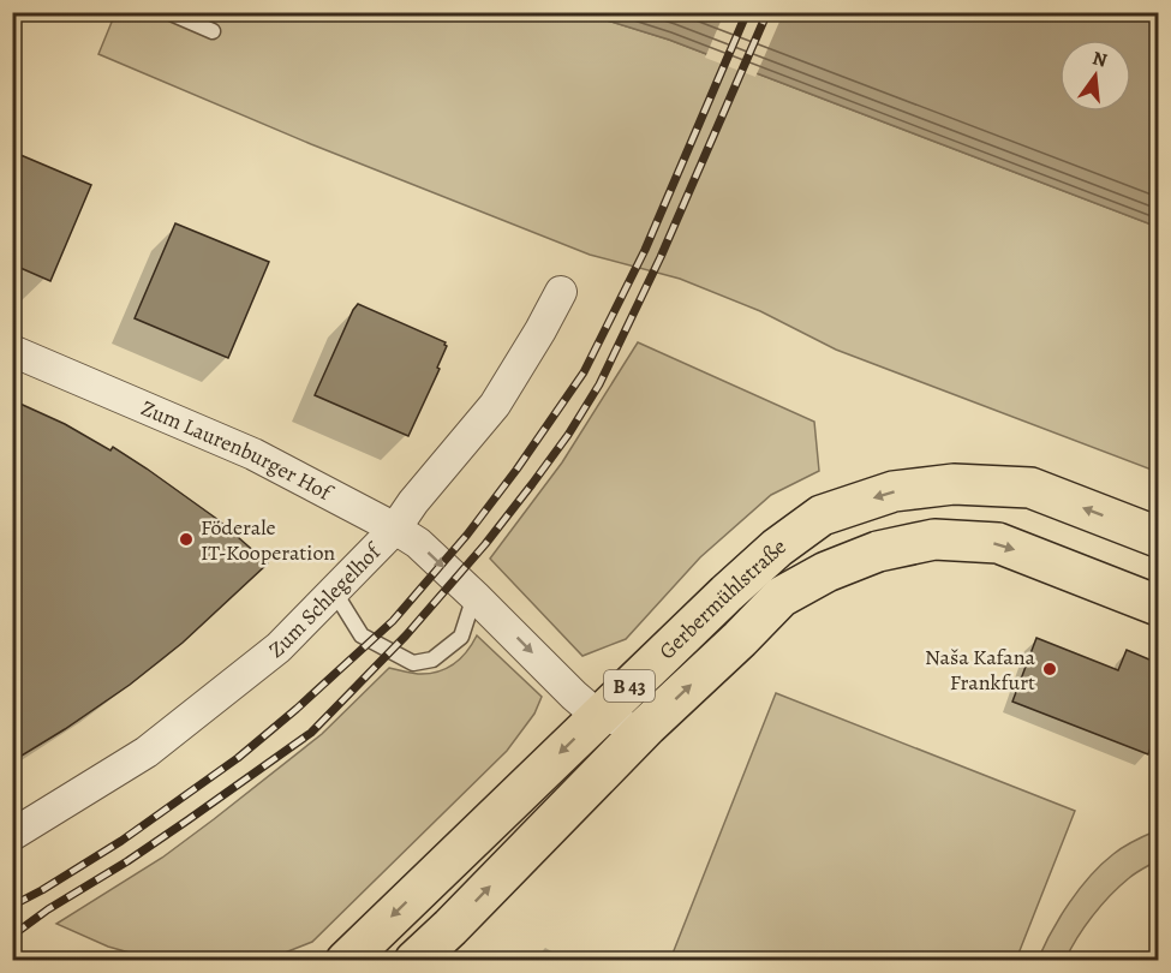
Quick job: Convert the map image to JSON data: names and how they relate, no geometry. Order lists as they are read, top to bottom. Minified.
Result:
{"streets":{"main road":["Gerbermühlstraße","B 43"],"street":["Zum Laurenburger Hof","Zum Schlegelhof"]},"crossings":[["Zum Laurenburger Hof","Gerbermühlstraße"],["Zum Laurenburger Hof","Zum Schlegelhof"]],"one_way":["Zum Laurenburger Hof"],"places":["Föderale IT-Kooperation","Naša Kafana Frankfurt"],"north":"top"}
